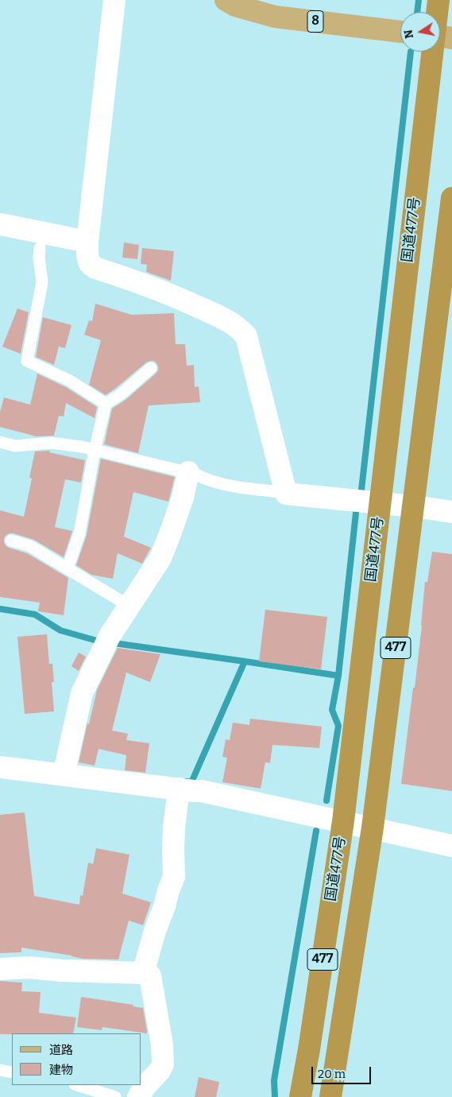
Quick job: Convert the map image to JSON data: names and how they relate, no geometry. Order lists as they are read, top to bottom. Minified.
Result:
{"streets":{"highway":["国道477号","477"],"main road":["8"]},"legend":["道路","建物"],"scale_bar":"20 m","north":"left"}
